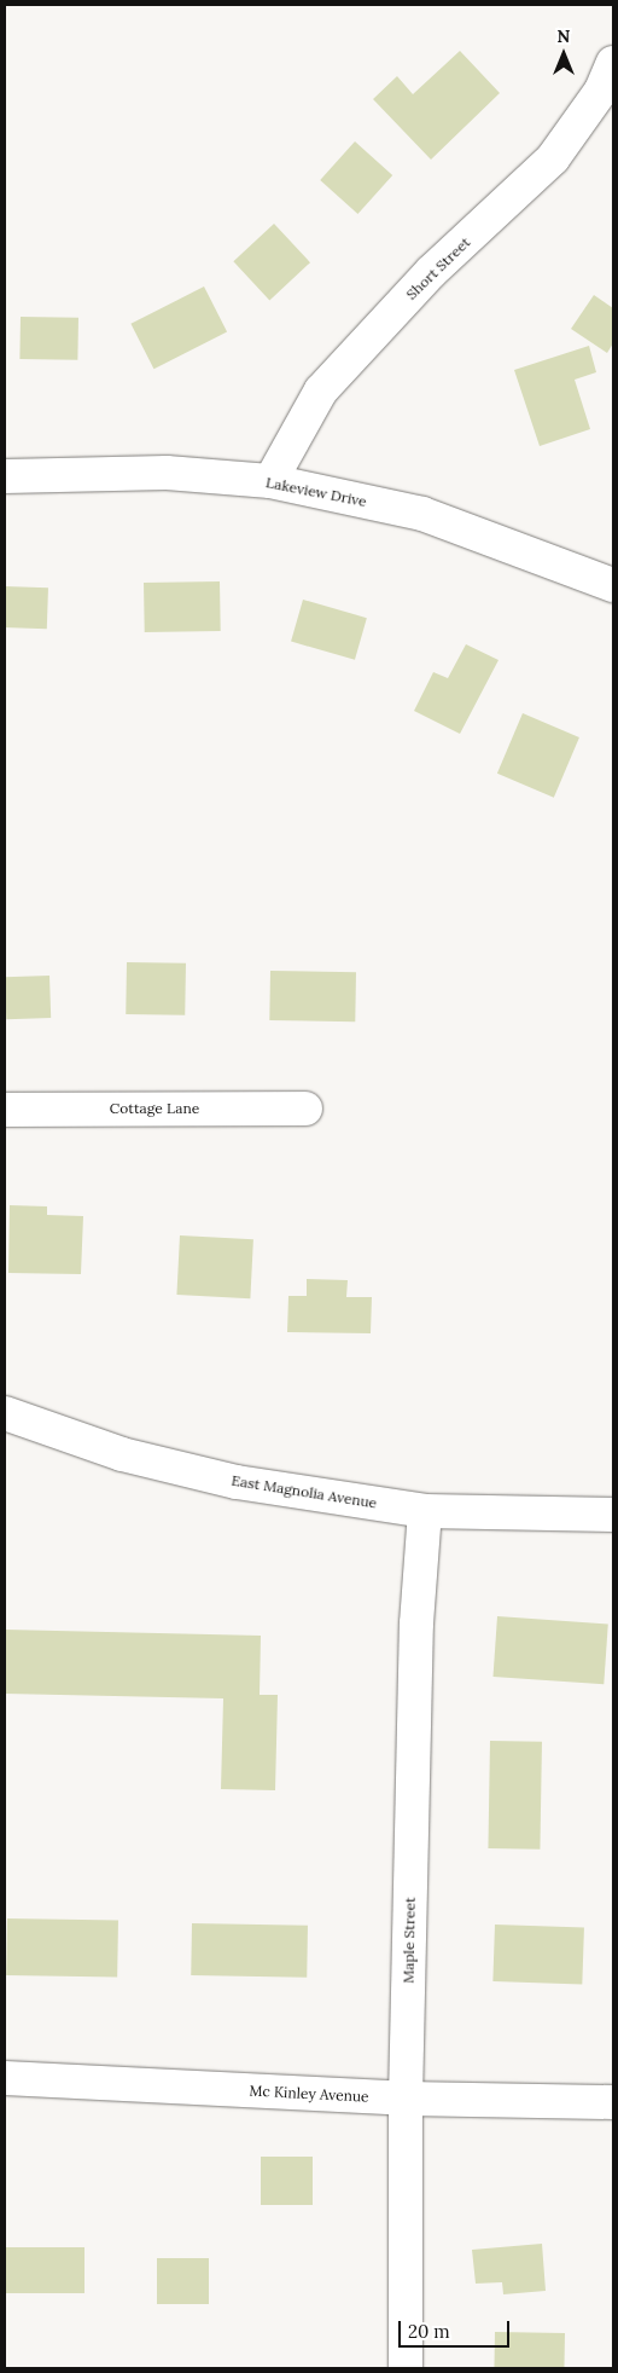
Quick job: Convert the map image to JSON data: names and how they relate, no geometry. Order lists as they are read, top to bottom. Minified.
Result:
{"streets":{"street":["Short Street","Lakeview Drive","Cottage Lane","East Magnolia Avenue","Maple Street","Mc Kinley Avenue"]},"crossings":[["Short Street","Lakeview Drive"],["East Magnolia Avenue","Maple Street"],["Maple Street","Mc Kinley Avenue"]],"scale_bar":"20 m","north":"top"}
